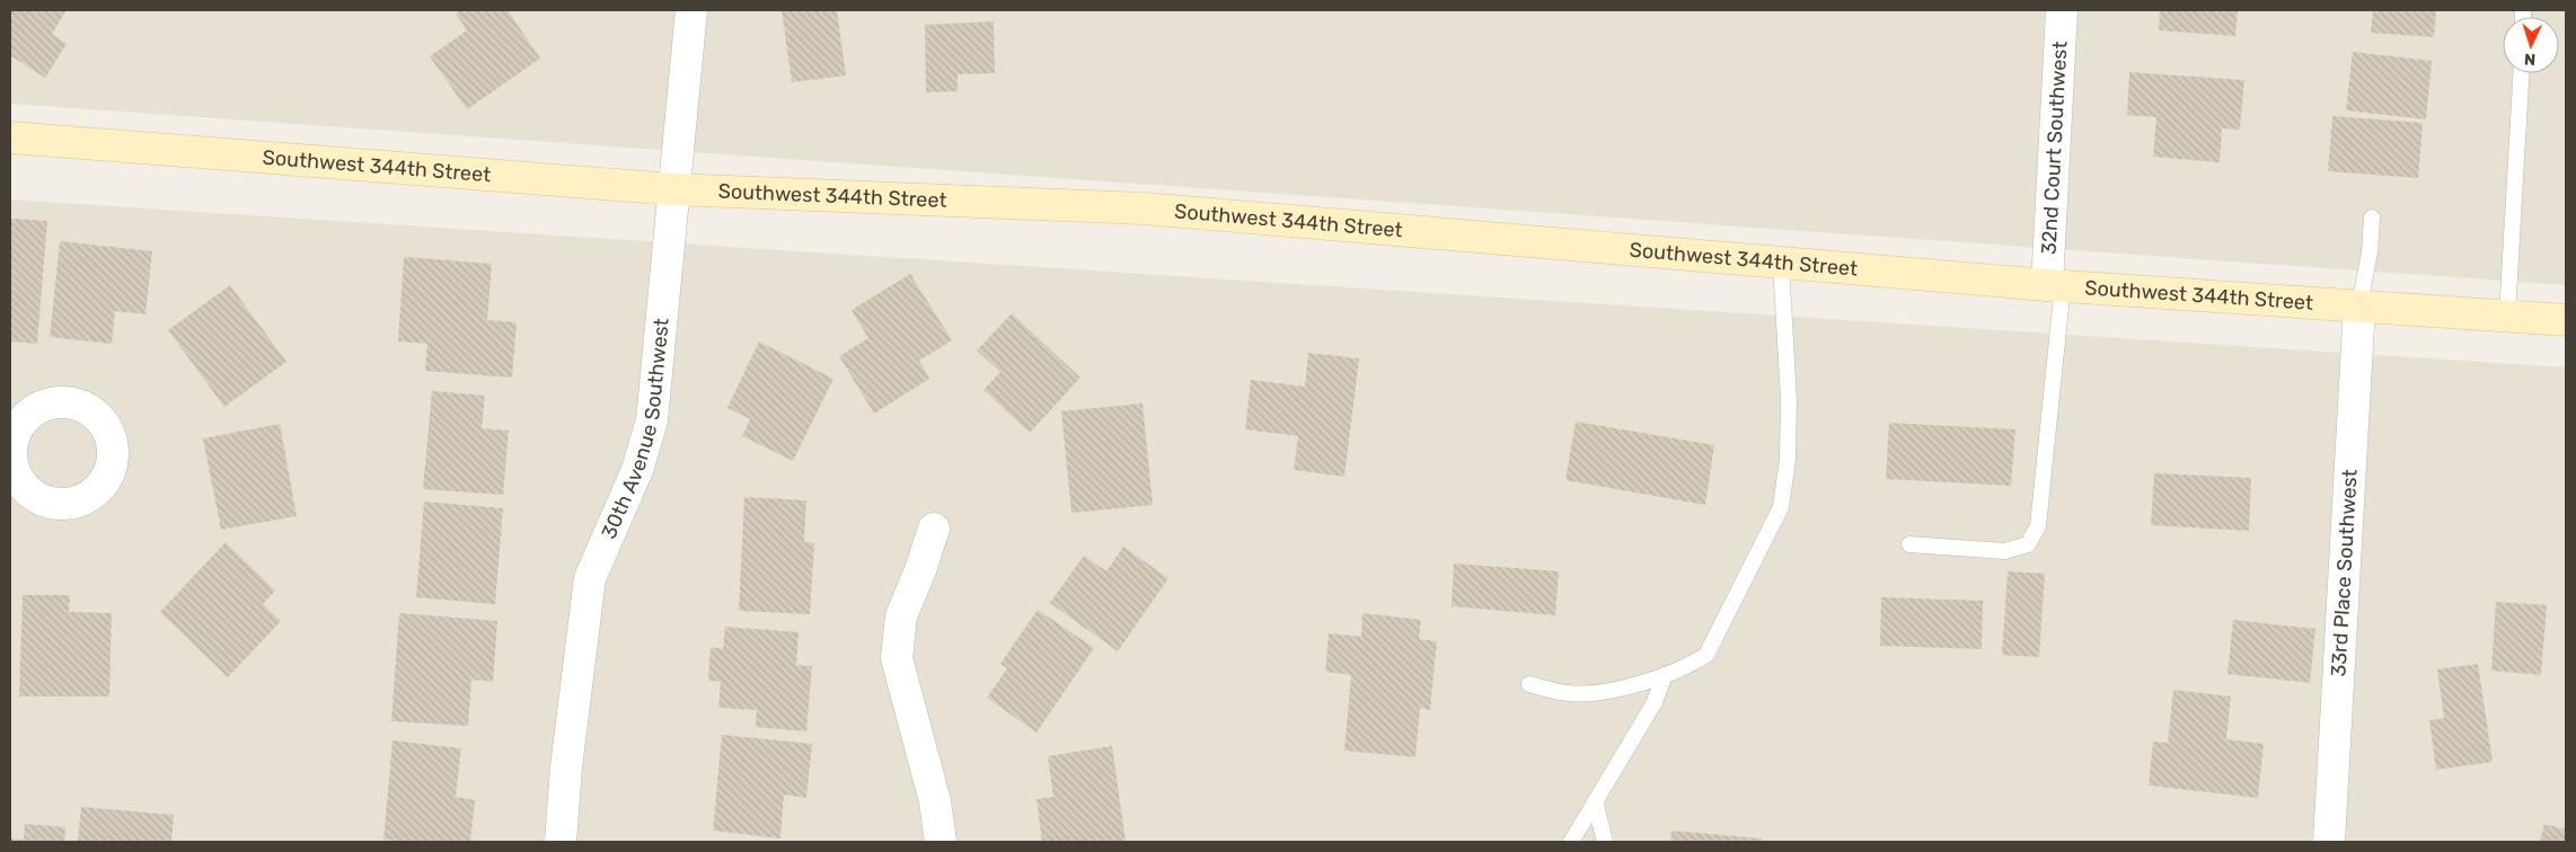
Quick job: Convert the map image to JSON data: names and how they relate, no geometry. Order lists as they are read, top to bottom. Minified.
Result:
{"streets":{"street":["32nd Court Southwest","Southwest 344th Street","30th Avenue Southwest","33rd Place Southwest"]},"crossings":[["32nd Court Southwest","Southwest 344th Street"],["Southwest 344th Street","30th Avenue Southwest"],["Southwest 344th Street","33rd Place Southwest"]],"north":"bottom"}
